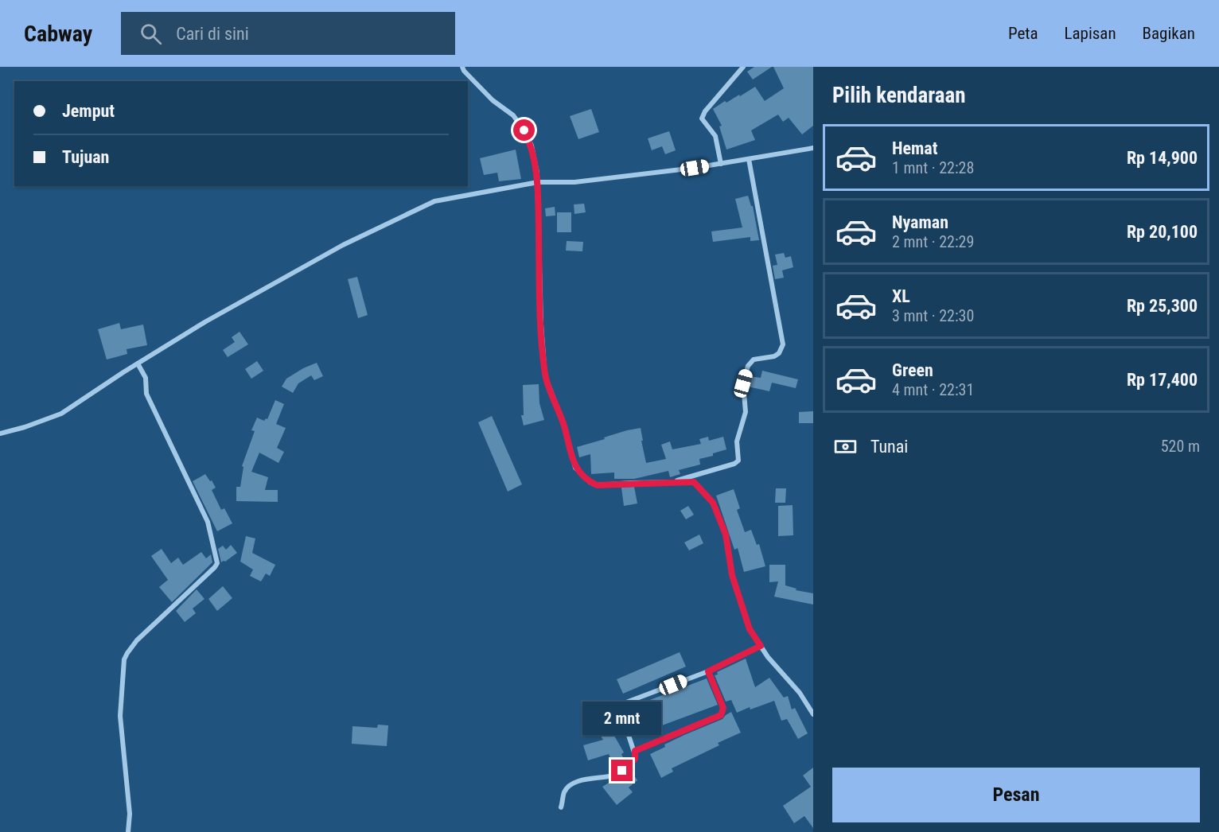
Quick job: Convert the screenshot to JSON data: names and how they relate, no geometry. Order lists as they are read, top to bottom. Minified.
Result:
{"page":{"header":"Cabway","search":"Cari di sini","nav":["Peta","Lapisan","Bagikan"],"heading":"Pilih kendaraan","banner":["Jemput","Tujuan"],"list":[{"name":"Hemat","note":"1 mnt · 22:28","value":"Rp 14,900"},{"name":"Nyaman","note":"2 mnt · 22:29","value":"Rp 20,100"},{"name":"XL","note":"3 mnt · 22:30","value":"Rp 25,300"},{"name":"Green","note":"4 mnt · 22:31","value":"Rp 17,400"}],"pay":["Tunai","520 m"],"bubble":"2 mnt","buttons":"Pesan"}}
